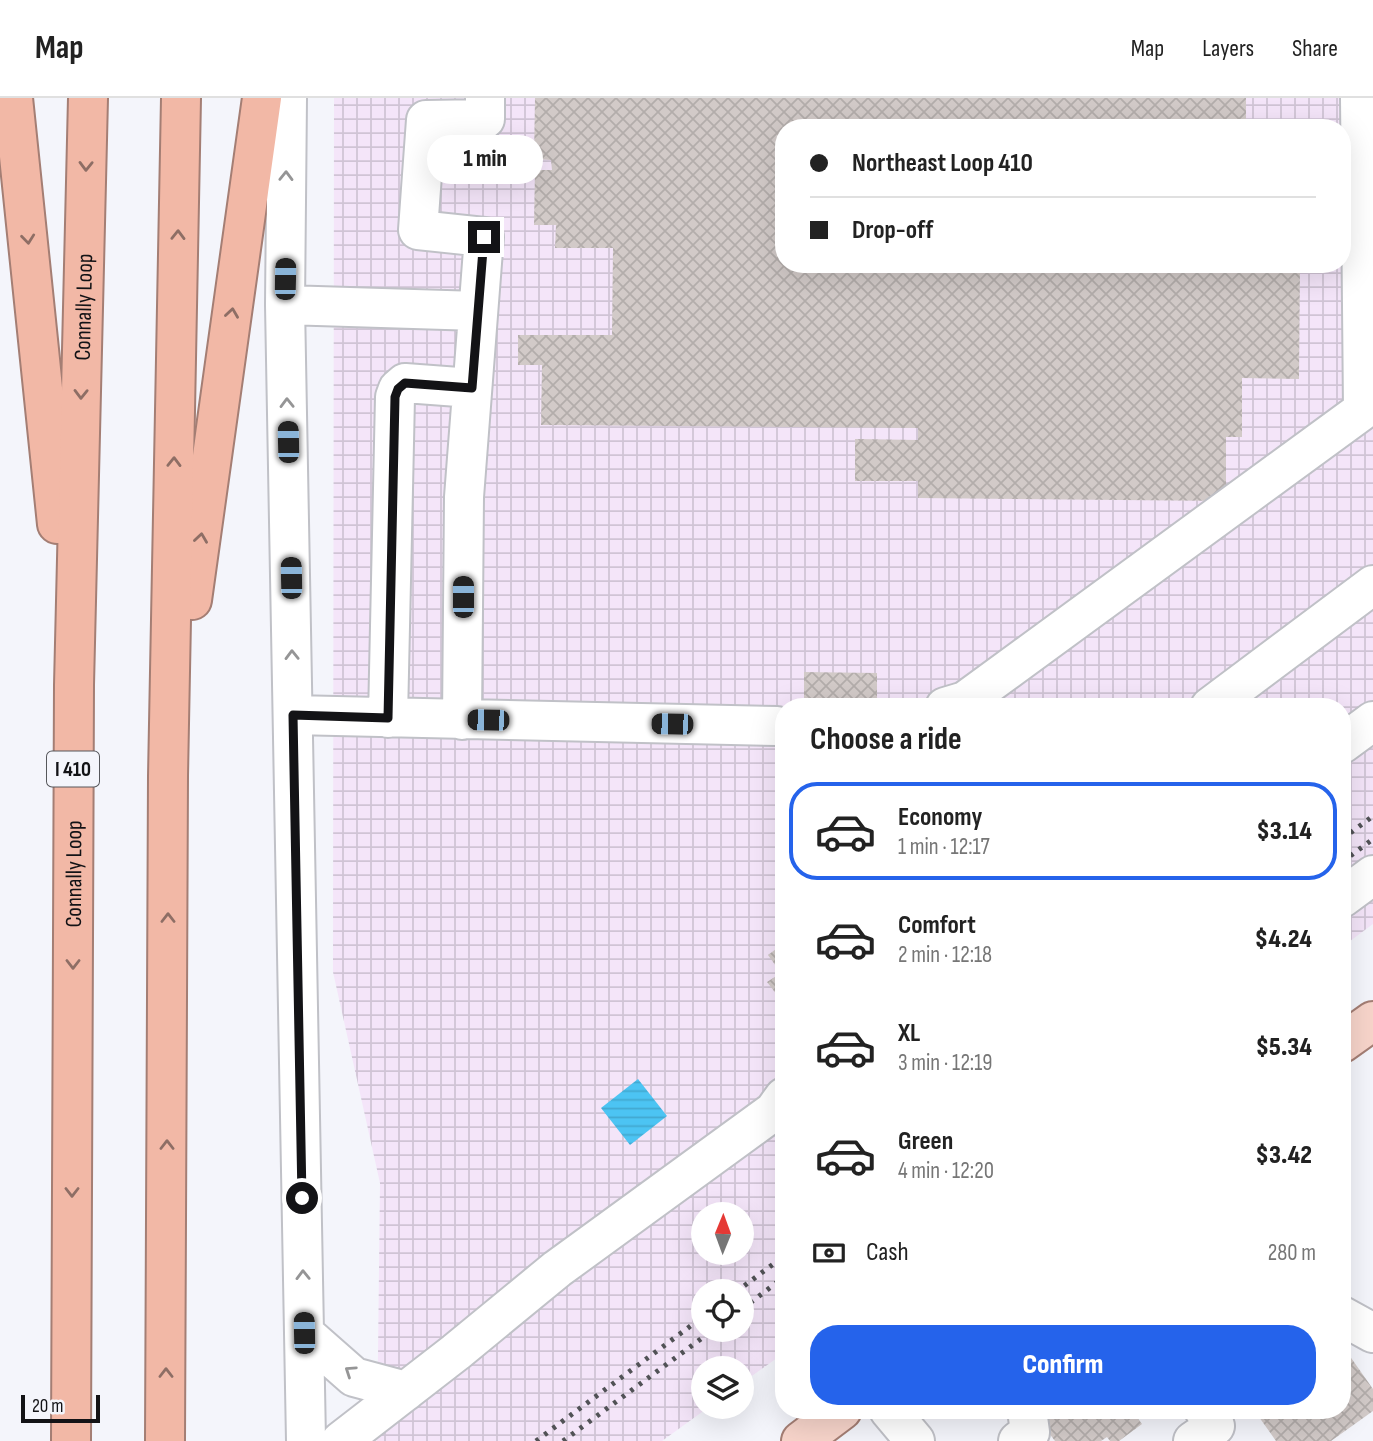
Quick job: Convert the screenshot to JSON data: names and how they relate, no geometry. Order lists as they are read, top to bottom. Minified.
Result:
{"streets":{"highway":["Connally Loop","I 410"]},"scale_bar":"20 m","north":"top","page":{"header":"Map","nav":["Map","Layers","Share"],"banner":["Northeast Loop 410","Drop-off"],"bubble":"1 min","heading":"Choose a ride","list":[{"name":"Economy","note":"1 min · 12:17","value":"$3.14"},{"name":"Comfort","note":"2 min · 12:18","value":"$4.24"},{"name":"XL","note":"3 min · 12:19","value":"$5.34"},{"name":"Green","note":"4 min · 12:20","value":"$3.42"}],"pay":["Cash","280 m"],"buttons":"Confirm","scale":"20 m"}}
